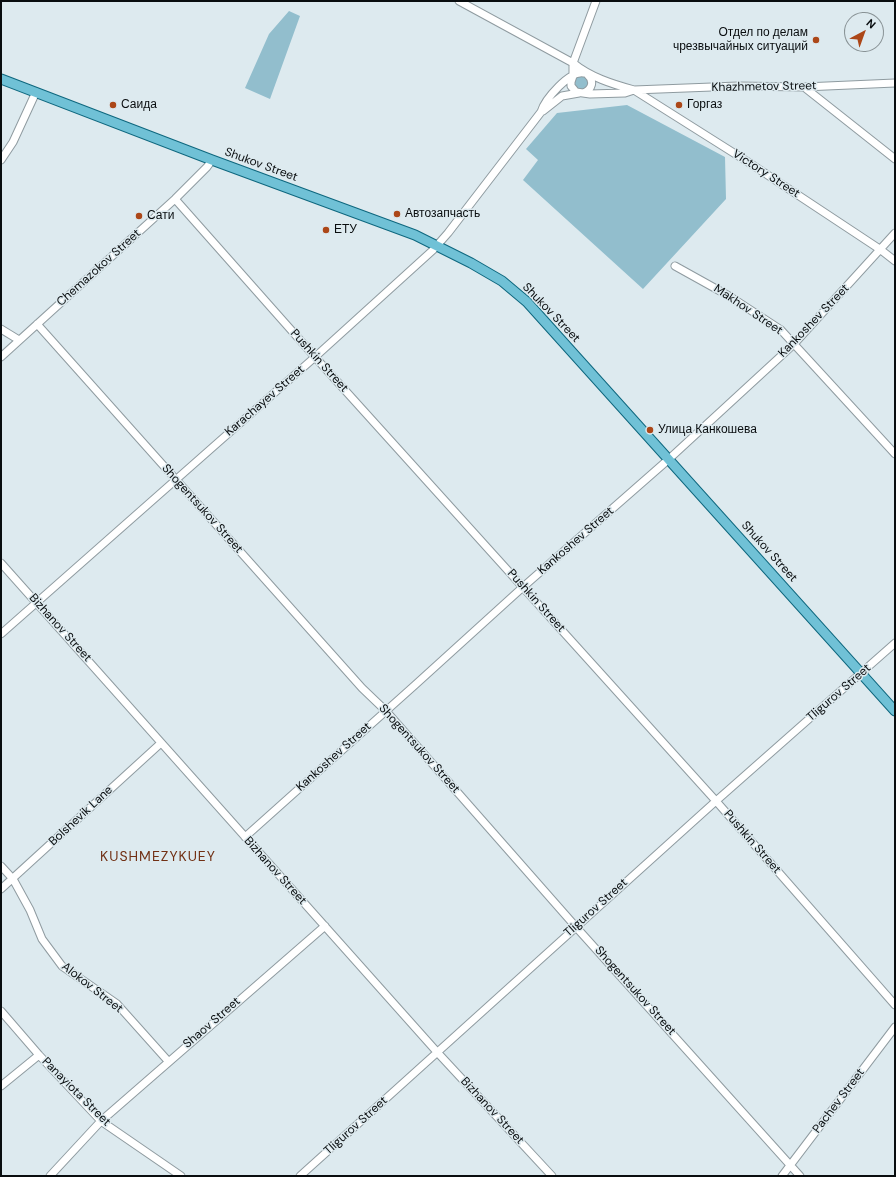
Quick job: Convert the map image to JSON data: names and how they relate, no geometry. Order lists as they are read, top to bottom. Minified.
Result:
{"streets":{"main road":["Shukov Street"],"street":["Khazhmetov Street","Victory Street","Chemazokov Street","Makhov Street","Kankoshev Street","Pushkin Street","Karachayev Street","Shogentsukov Street","Bizhanov Street","Tligurov Street","Bolshevik Lane","Alokov Street","Shaov Street","Panayiota Street","Pachev Street"]},"crossings":[["Khazhmetov Street","Victory Street"],["Shukov Street","Chemazokov Street"],["Shukov Street","Kankoshev Street"],["Shukov Street","Karachayev Street"],["Shukov Street","Tligurov Street"],["Victory Street","Kankoshev Street"],["Chemazokov Street","Pushkin Street"],["Chemazokov Street","Shogentsukov Street"],["Makhov Street","Kankoshev Street"],["Kankoshev Street","Pushkin Street"],["Kankoshev Street","Shogentsukov Street"],["Kankoshev Street","Bizhanov Street"],["Pushkin Street","Karachayev Street"],["Pushkin Street","Tligurov Street"],["Karachayev Street","Shogentsukov Street"],["Karachayev Street","Bizhanov Street"],["Shogentsukov Street","Tligurov Street"],["Shogentsukov Street","Pachev Street"],["Bizhanov Street","Tligurov Street"],["Bizhanov Street","Bolshevik Lane"],["Bizhanov Street","Shaov Street"],["Bolshevik Lane","Alokov Street"],["Alokov Street","Shaov Street"],["Shaov Street","Panayiota Street"]],"districts":["KUSHMEZYKUEY"],"places":["Отдел по делам чрезвычайных ситуаций","Саида","Горгаз","Автозапчасть","Сати","ЕТУ","Улица Канкошева"],"north":"top right"}
